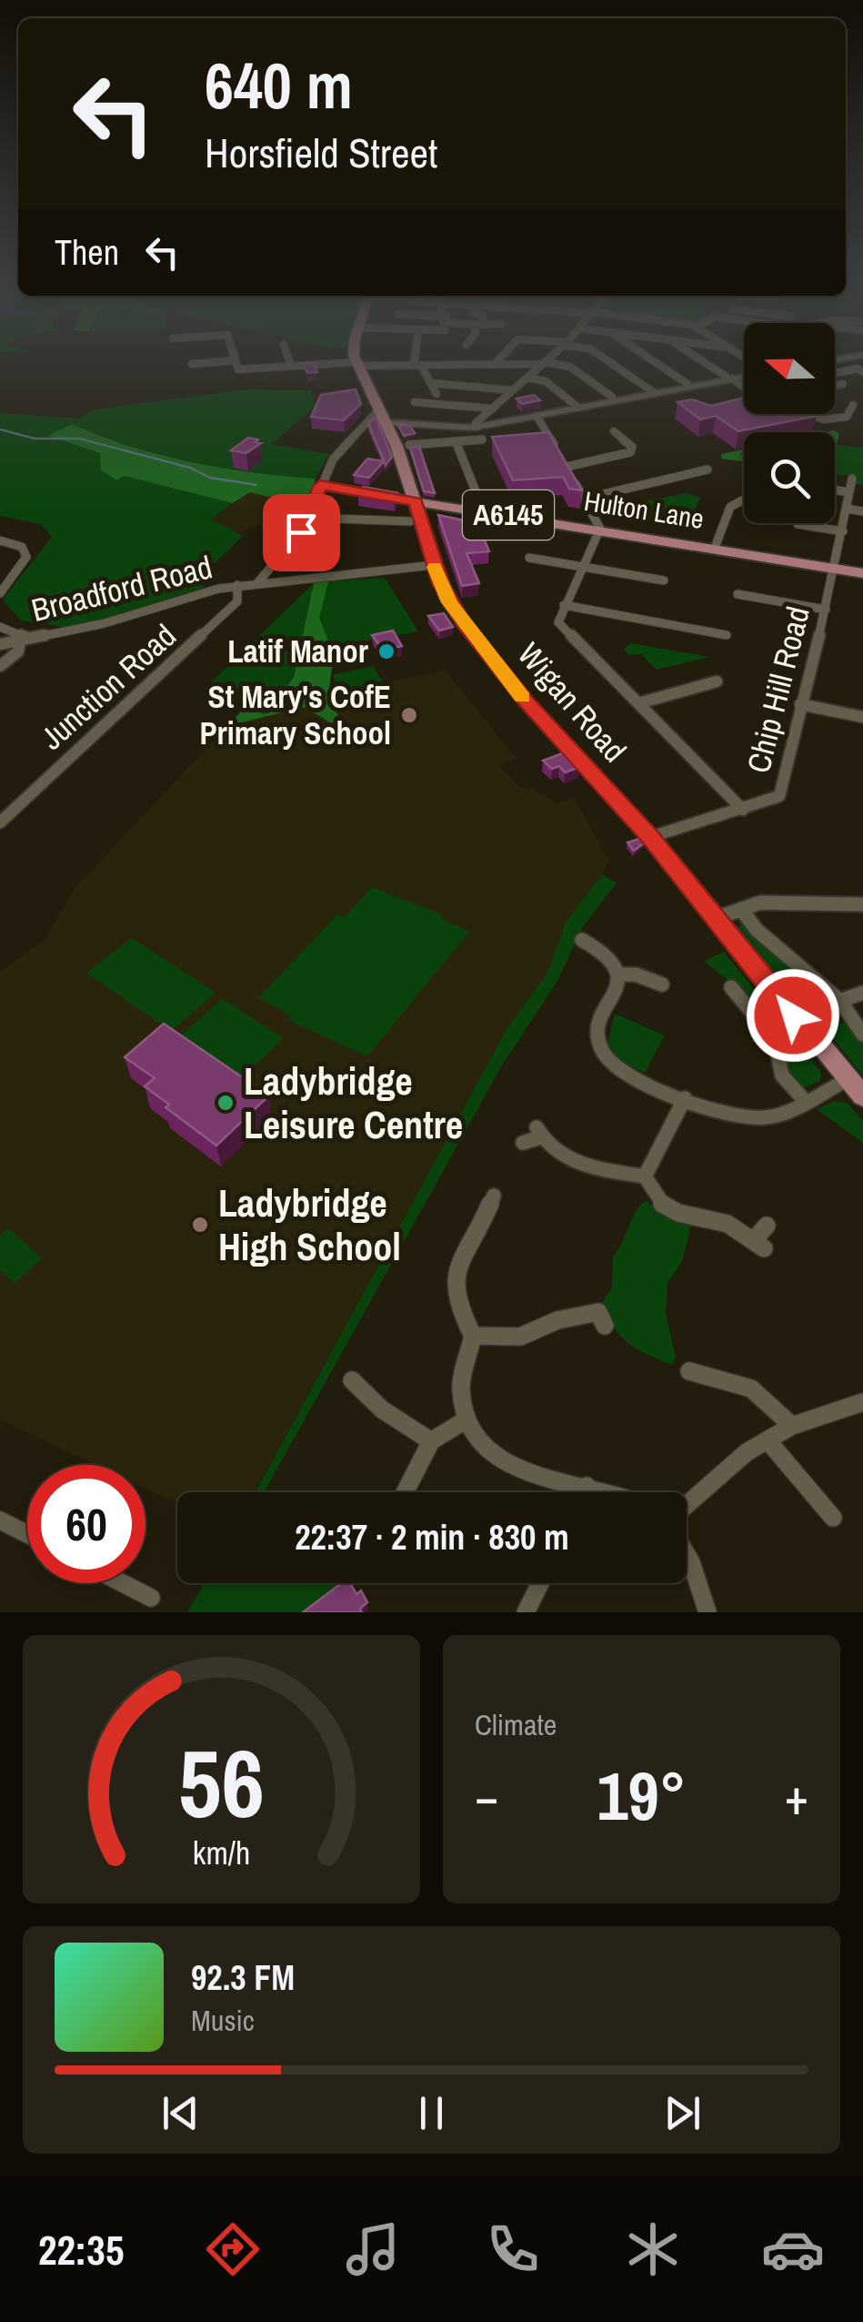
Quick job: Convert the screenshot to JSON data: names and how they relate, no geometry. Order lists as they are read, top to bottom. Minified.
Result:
{"streets":{"main road":["Hulton Lane","A6145","Wigan Road"],"street":["Broadford Road","Junction Road","Chip Hill Road"]},"crossings":[["Hulton Lane","Chip Hill Road"],["Hulton Lane","Wigan Road"],["Broadford Road","Junction Road"],["Broadford Road","Wigan Road"],["Chip Hill Road","Wigan Road"]],"places":["Latif Manor","St Mary's CofE Primary School","Ladybridge Leisure Centre","Ladybridge High School"],"north":"left","page":{"turn":["640 m","Horsfield Street"],"then":"Then","limit":"60","trip":"22:37 · 2 min · 830 m","tile":"Climate","heat":["−","19°","+"],"song":["92.3 FM","Music"],"tabs":"22:35","gauge":["56","km/h"]}}
